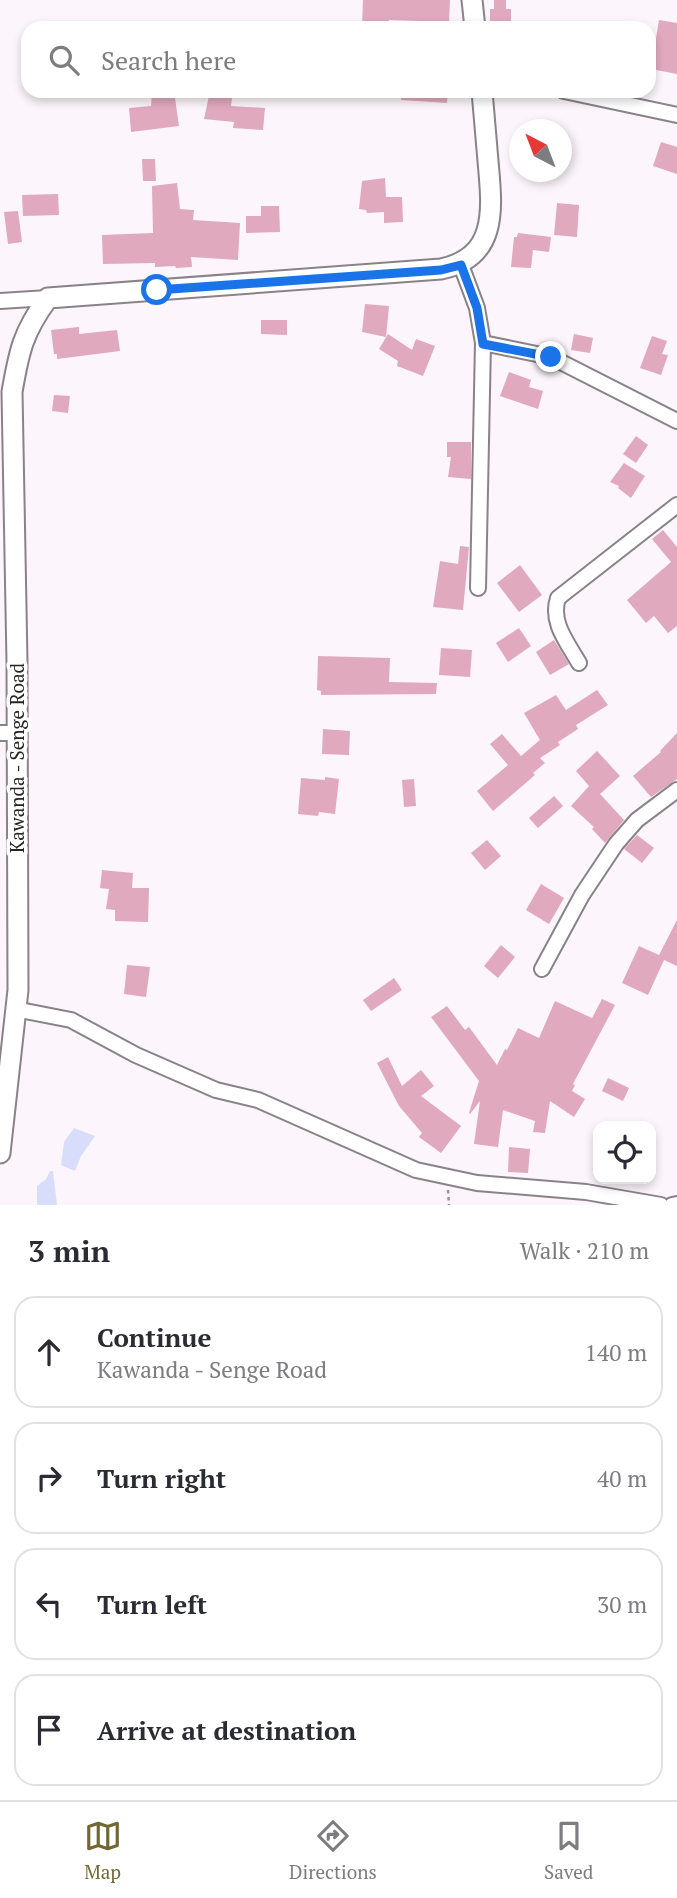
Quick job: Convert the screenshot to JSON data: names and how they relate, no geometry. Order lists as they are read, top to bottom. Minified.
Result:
{"streets":{"street":["Kawanda - Senge Road"]},"north":"top left","page":{"search":"Search here","heading":["3 min","Walk · 210 m"],"list":[["Continue","Kawanda - Senge Road","140 m"],["Turn right","40 m"],["Turn left","30 m"],"Arrive at destination"],"nav":["Map","Directions","Saved"]}}
